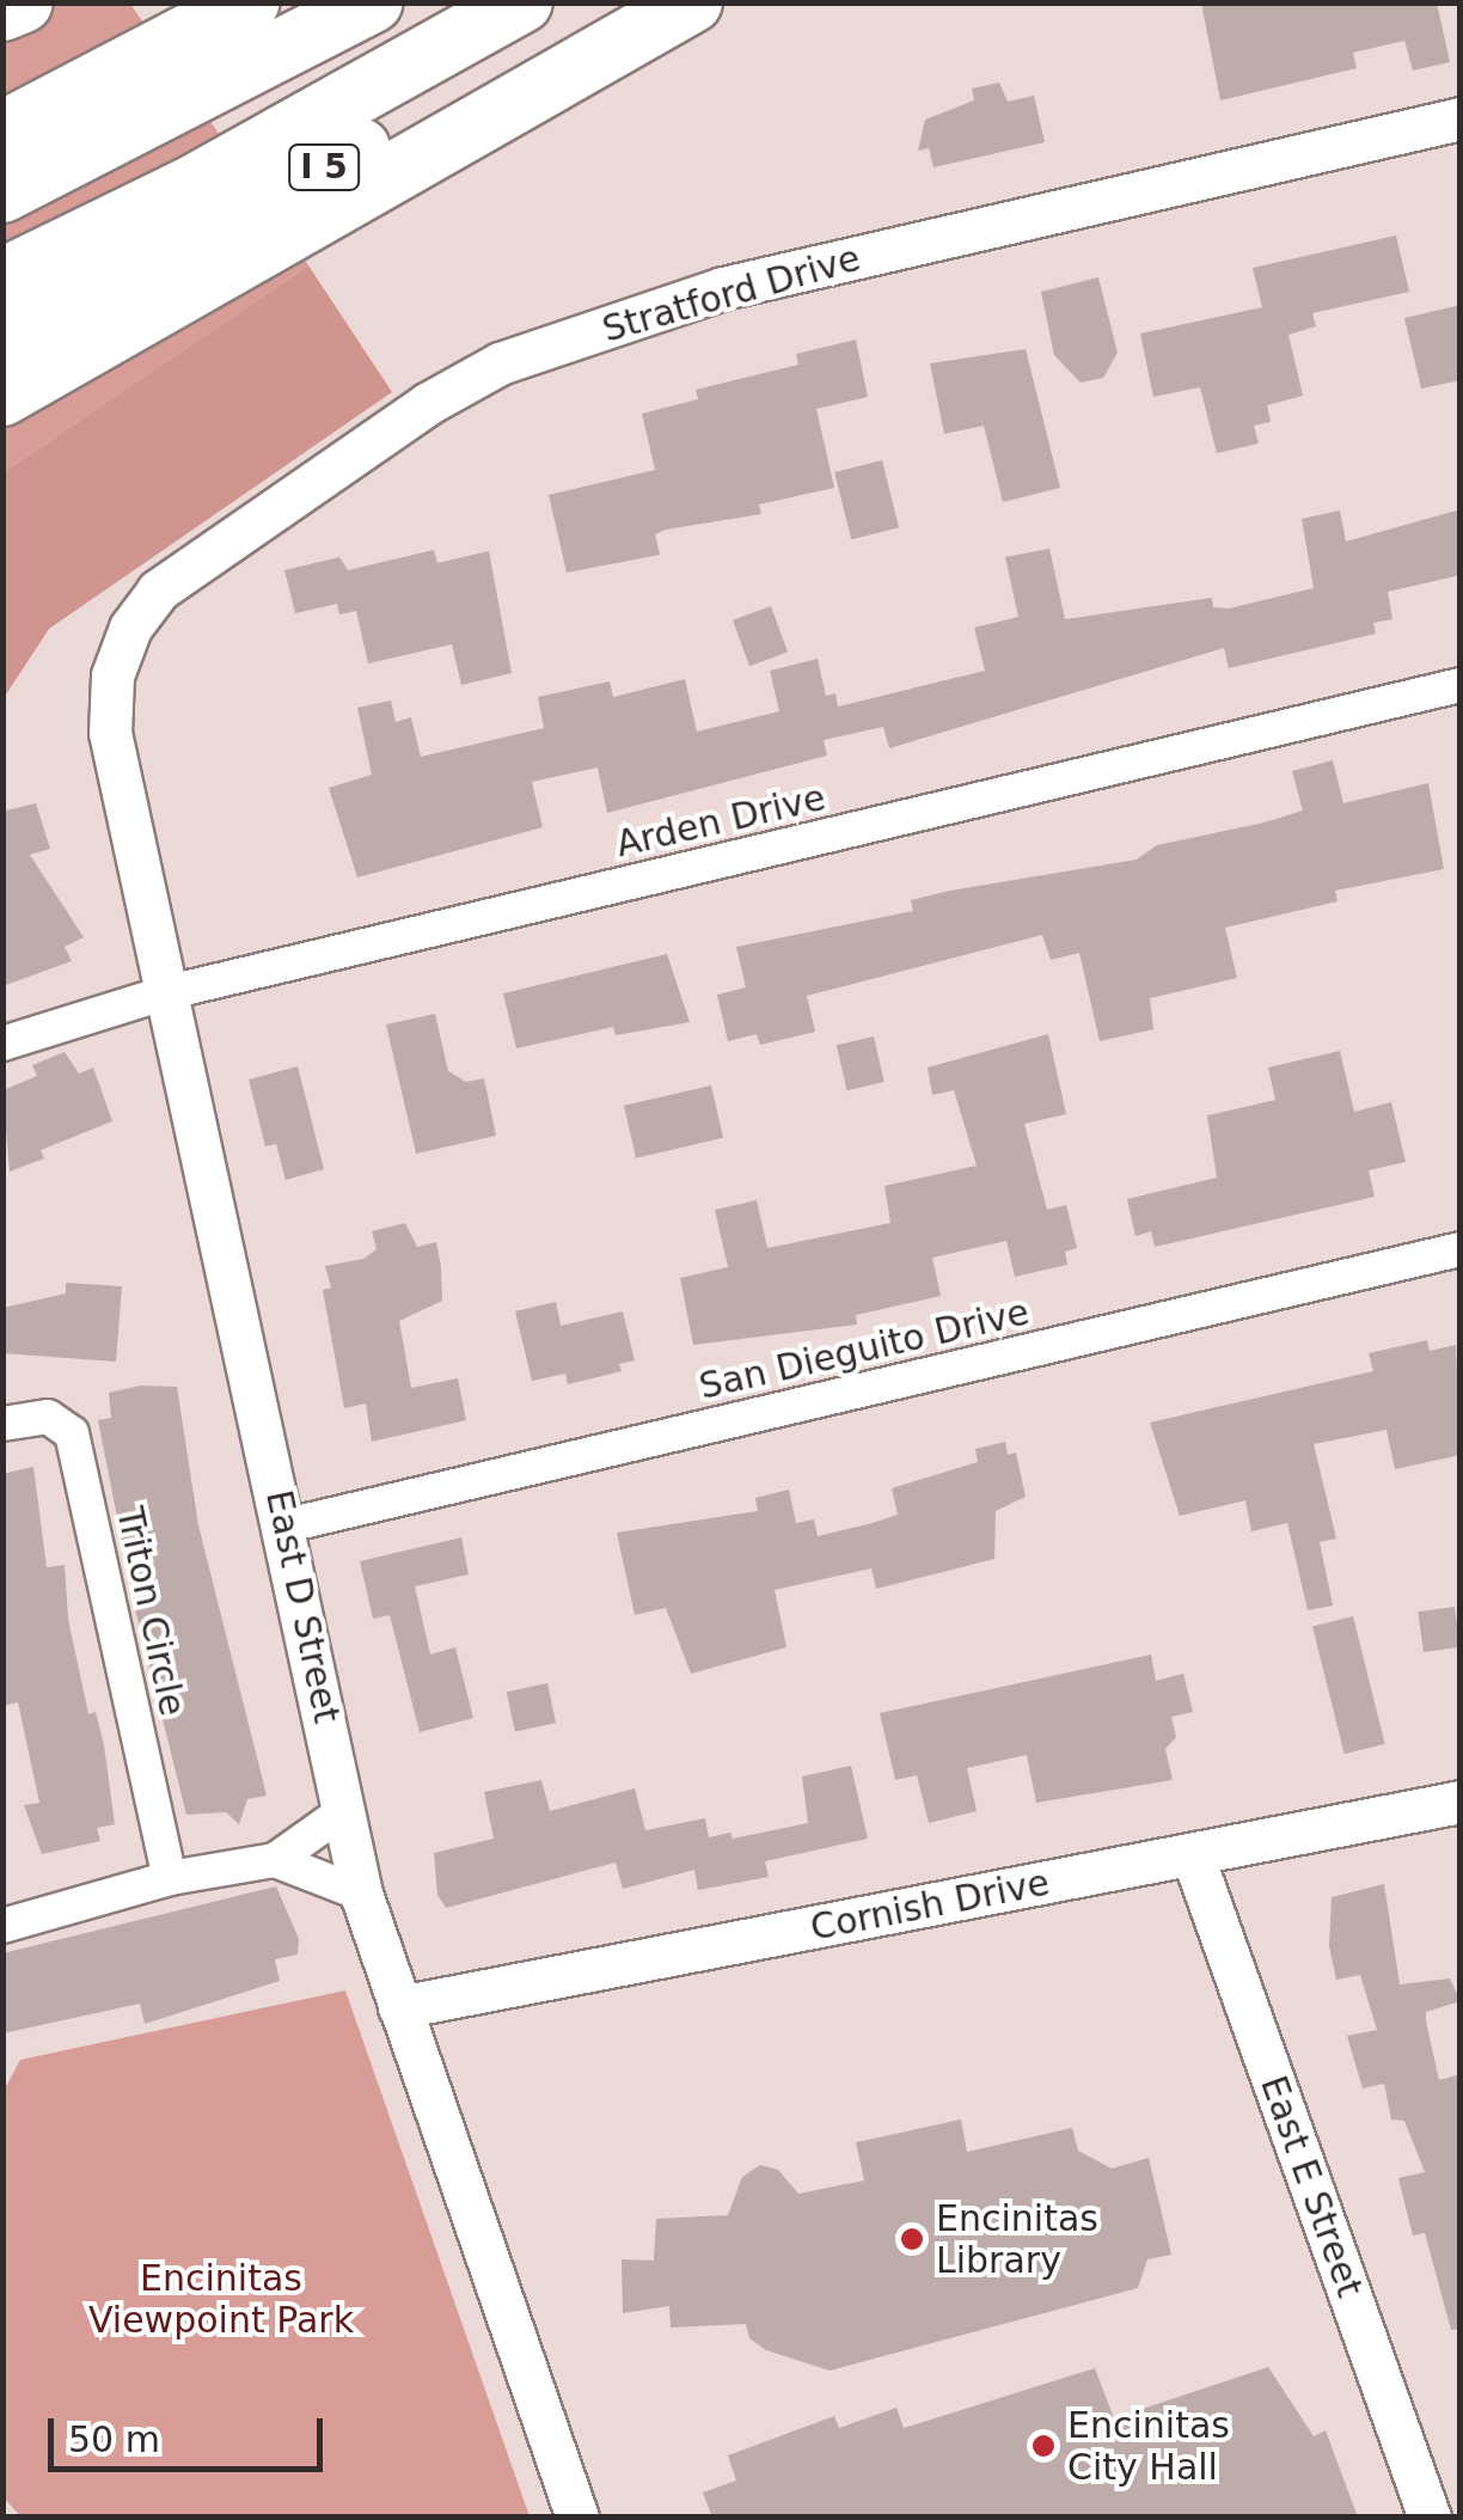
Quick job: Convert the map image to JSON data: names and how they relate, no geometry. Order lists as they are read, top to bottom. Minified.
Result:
{"streets":{"highway":["I 5"],"street":["Stratford Drive","Arden Drive","San Dieguito Drive","East D Street","Triton Circle","Cornish Drive","East E Street"]},"crossings":[["Stratford Drive","East D Street"],["Arden Drive","East D Street"],["San Dieguito Drive","East D Street"],["East D Street","Cornish Drive"],["Cornish Drive","East E Street"]],"parks":["Encinitas Viewpoint Park"],"places":["Encinitas Library","Encinitas City Hall"],"scale_bar":"50 m"}
